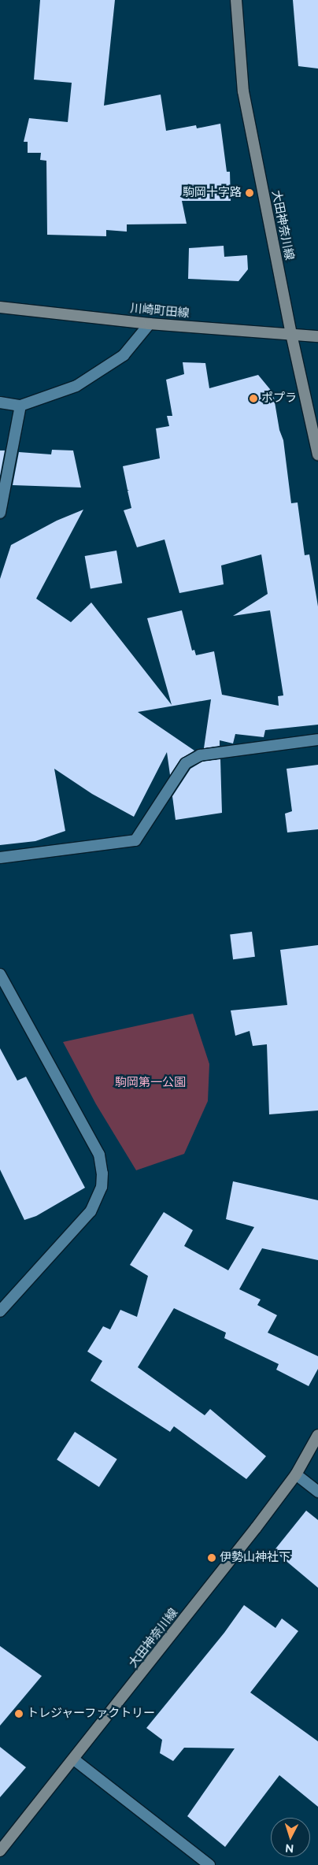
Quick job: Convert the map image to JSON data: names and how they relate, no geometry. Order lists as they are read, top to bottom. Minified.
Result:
{"streets":{"main road":["大田神奈川線","川崎町田線"]},"crossings":[["大田神奈川線","川崎町田線"]],"parks":["駒岡第一公園"],"places":["駒岡十字路","ポプラ","伊勢山神社下","トレジャーファクトリー"],"north":"bottom"}
